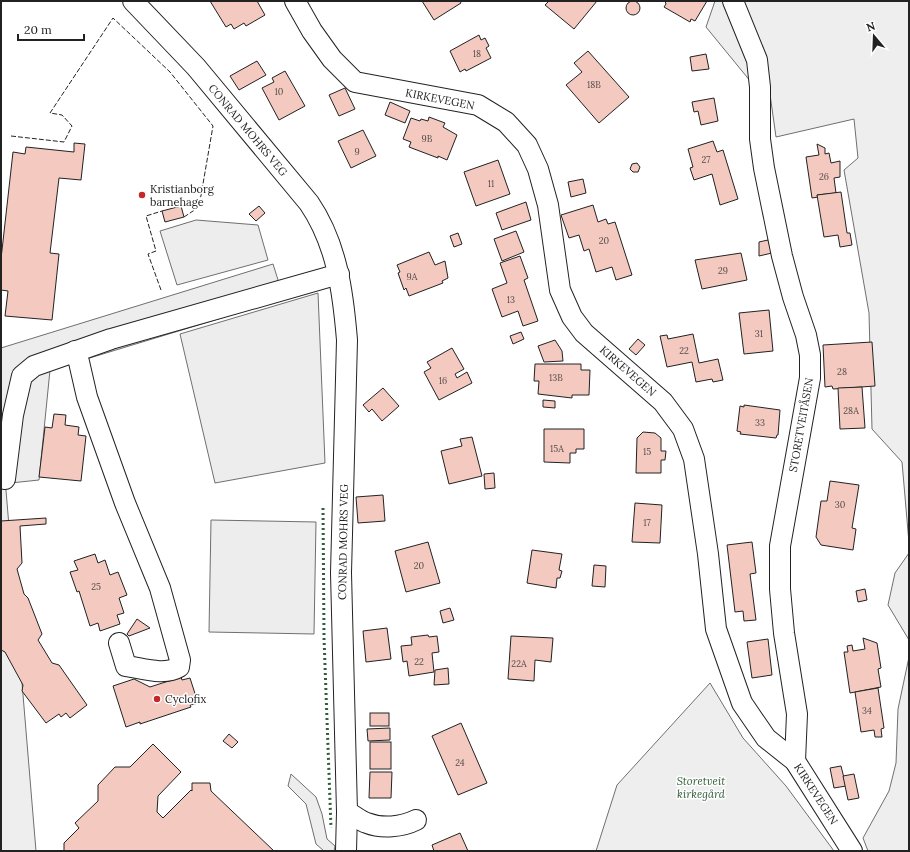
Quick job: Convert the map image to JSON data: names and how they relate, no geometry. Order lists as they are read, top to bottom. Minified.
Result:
{"streets":{"street":["KIRKEVEGEN","CONRAD MOHRS VEG","STORETVEITÅSEN"]},"crossings":[["KIRKEVEGEN","STORETVEITÅSEN"]],"parks":["Storetveit kirkegård"],"places":["Kristianborg barnehage","Cyclofix"],"house_numbers":["18","18B","10","9B","9","27","26","11","20","29","9A","13","31","22","28","13B","16","28A","33","15A","15","30","17","20","25","22","22A","34","24"],"scale_bar":"20 m","north":"top"}
